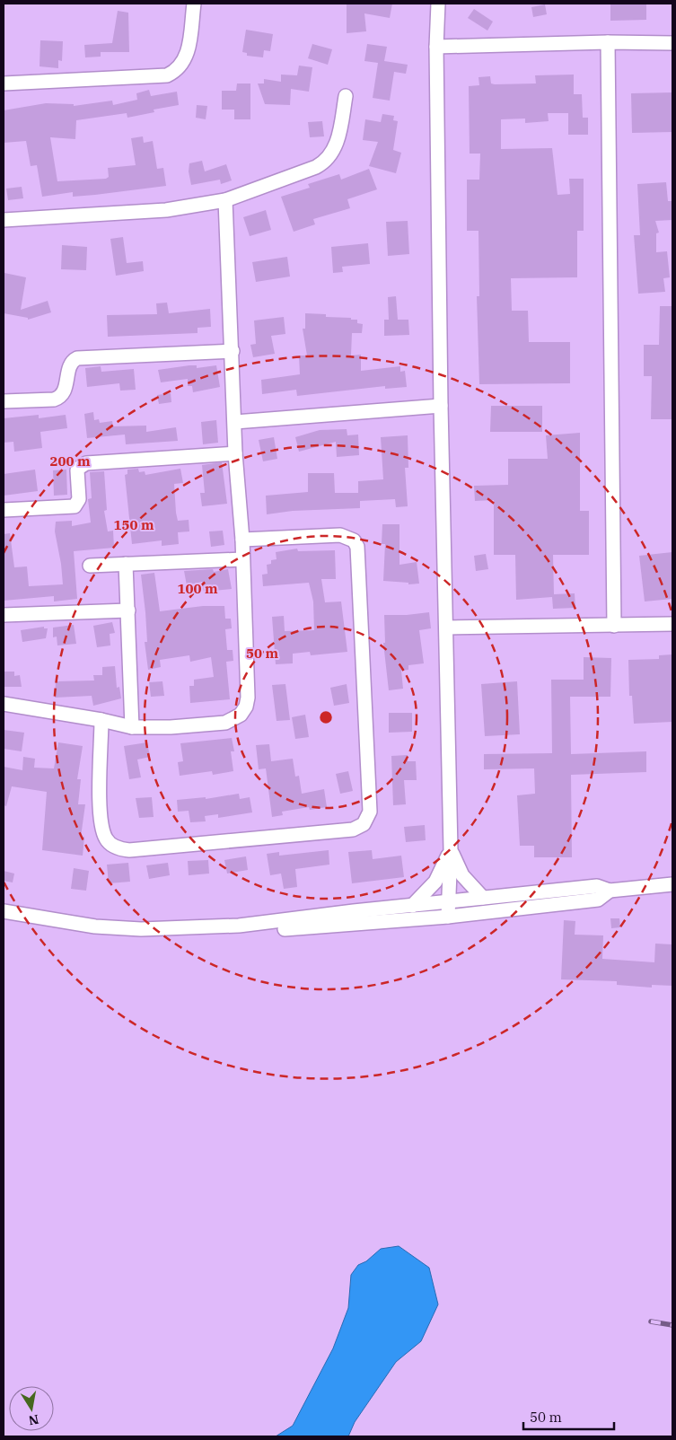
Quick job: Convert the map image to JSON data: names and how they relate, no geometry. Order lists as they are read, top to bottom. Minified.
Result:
{"scale_bar":"50 m","north":"bottom","rings":["200 m","150 m","100 m","50 m"]}
